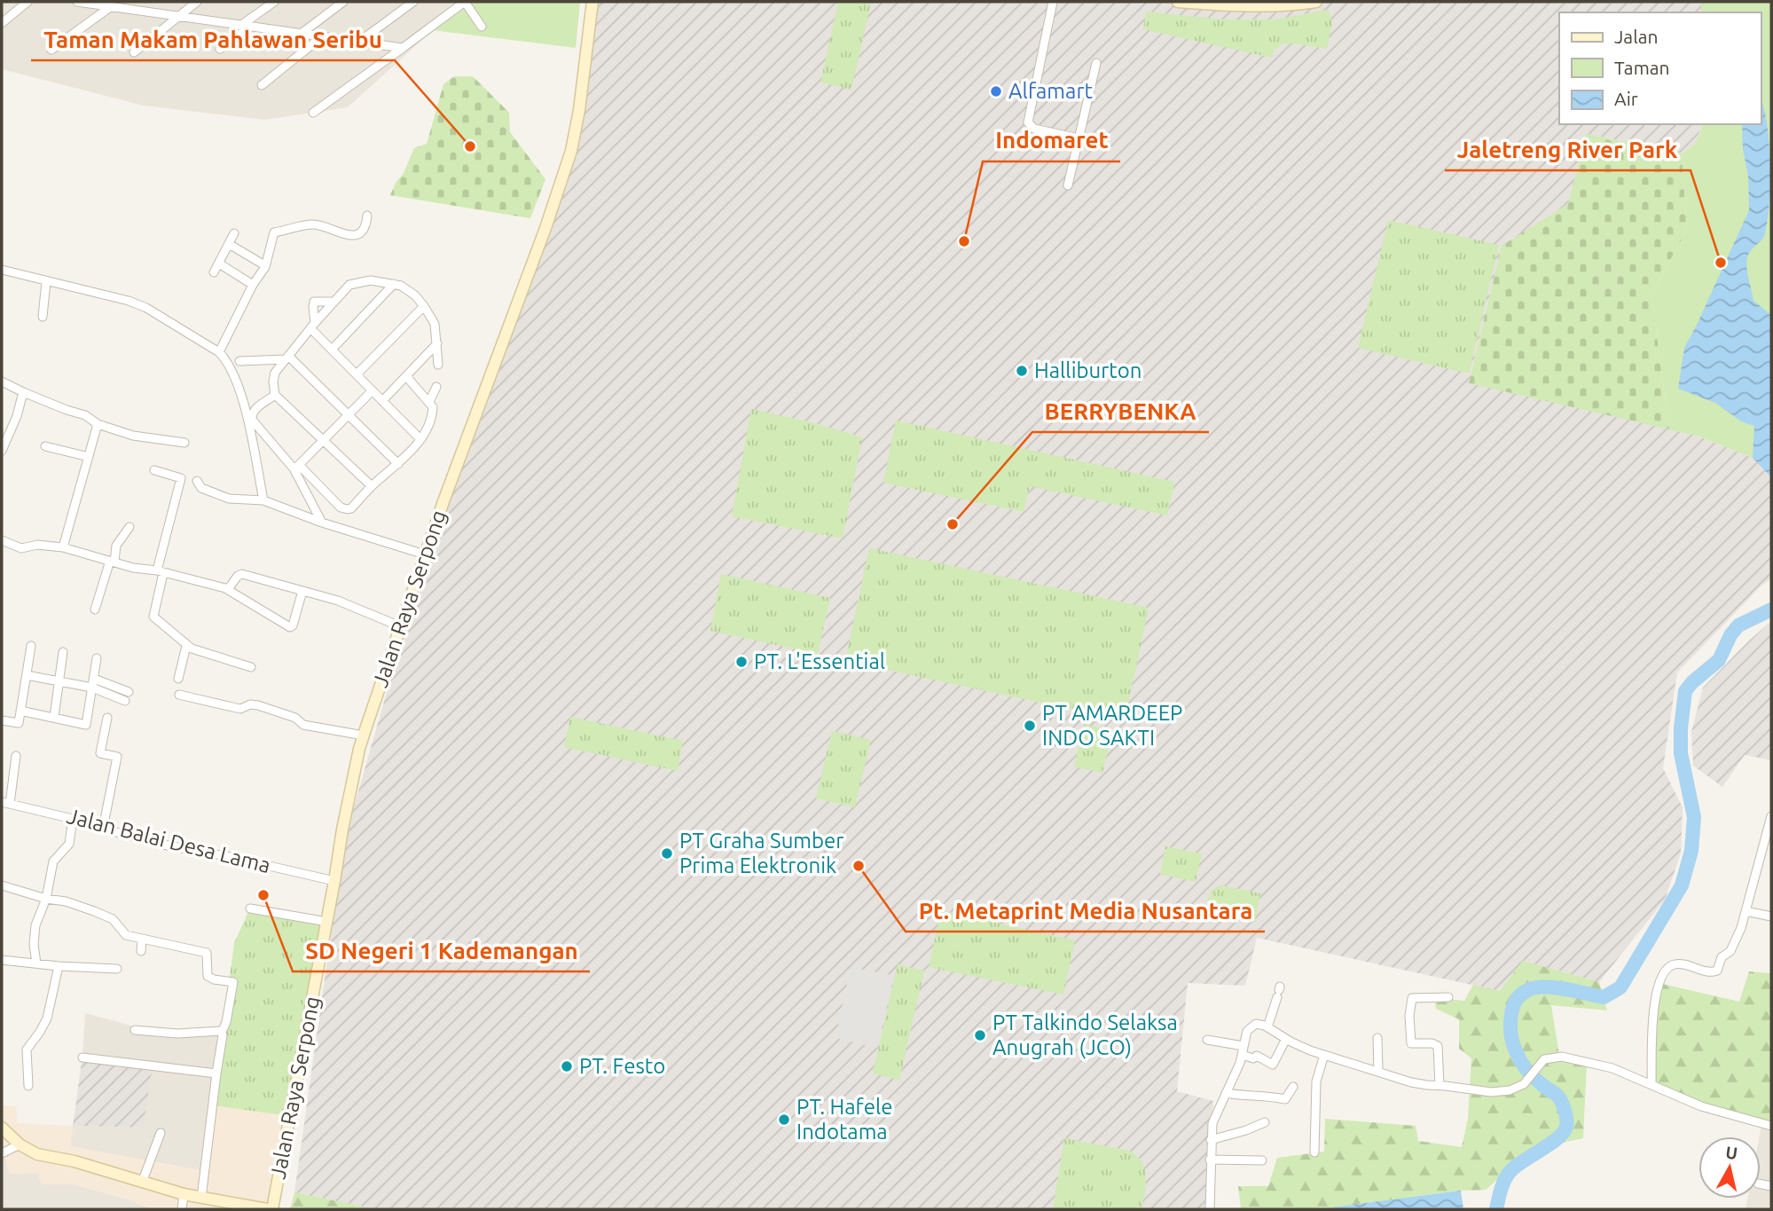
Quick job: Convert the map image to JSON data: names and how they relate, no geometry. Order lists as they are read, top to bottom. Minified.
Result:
{"streets":{"main road":["Jalan Raya Serpong"],"street":["Jalan Balai Desa Lama"]},"crossings":[["Jalan Raya Serpong","Jalan Balai Desa Lama"]],"places":["Alfamart","Taman Makam Pahlawan Seribu","Indomaret","Jaletreng River Park","Halliburton","BERRYBENKA","PT. L'Essential","PT AMARDEEP INDO SAKTI","PT Graha Sumber Prima Elektronik","Pt. Metaprint Media Nusantara","SD Negeri 1 Kademangan","PT Talkindo Selaksa Anugrah (JCO)","PT. Festo","PT. Hafele Indotama"],"legend":["Jalan","Taman","Air"],"north":"top"}
